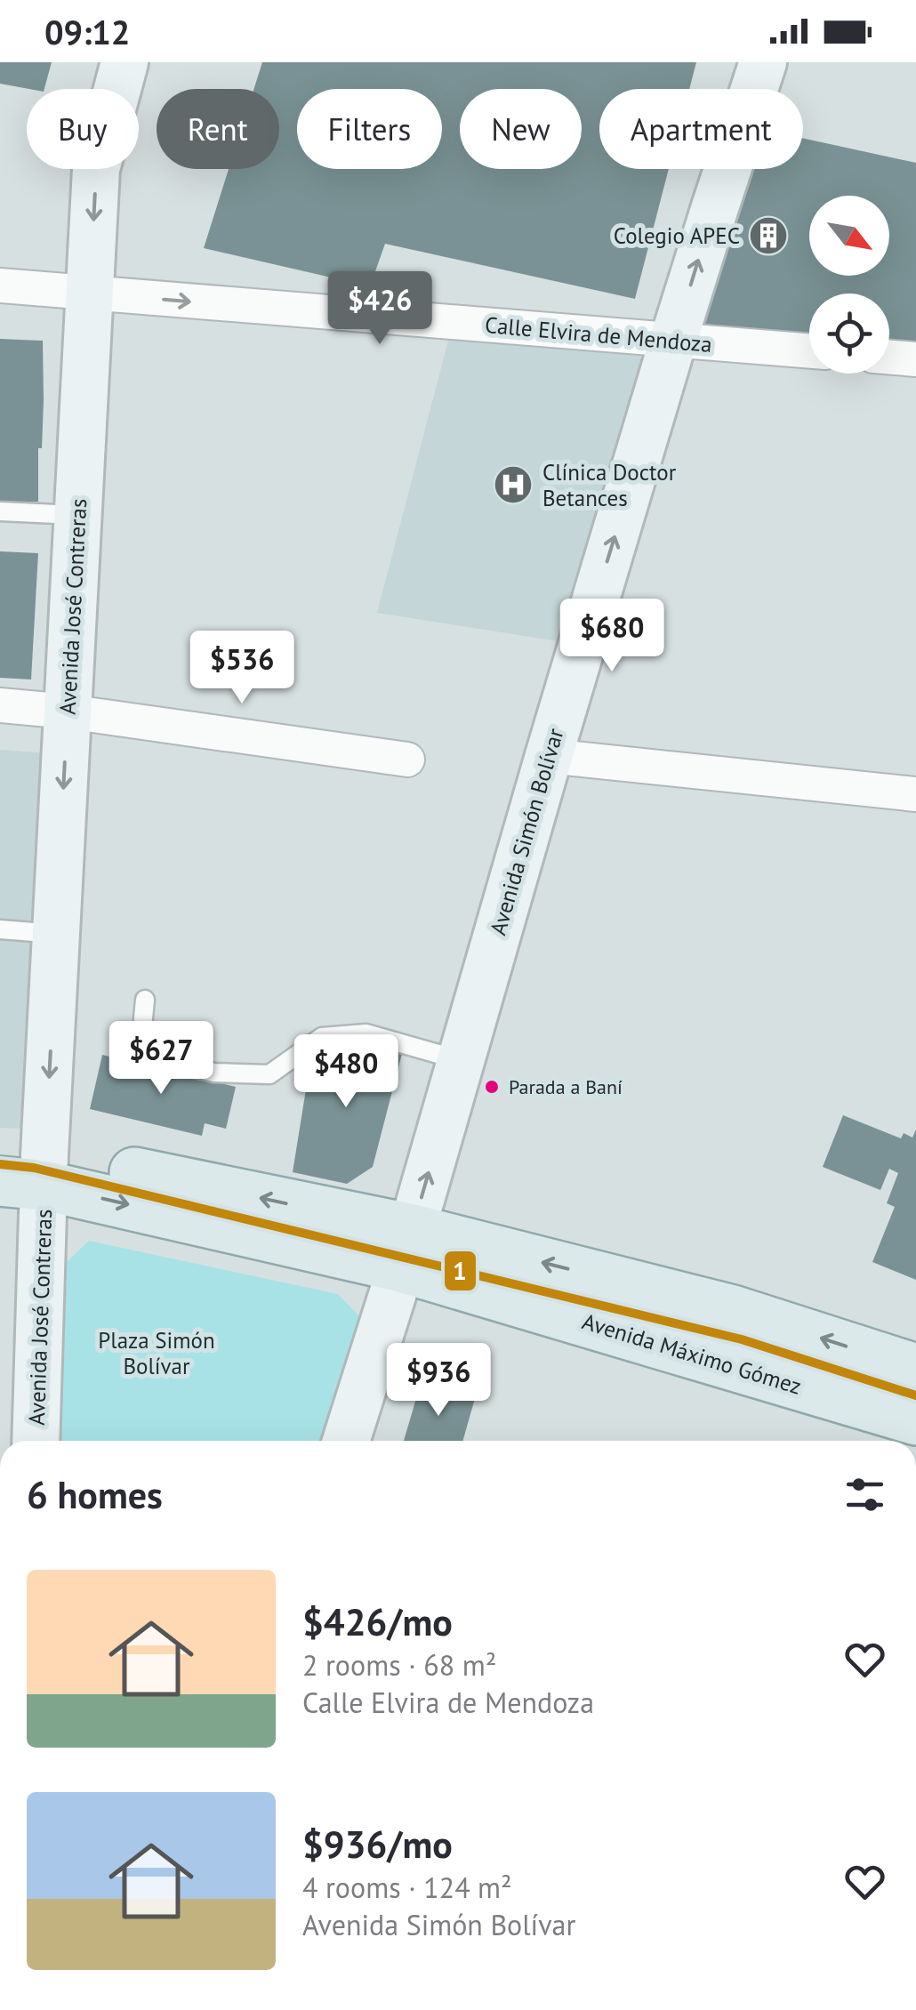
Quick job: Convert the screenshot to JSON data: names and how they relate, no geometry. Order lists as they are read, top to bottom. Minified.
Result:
{"streets":{"main road":["Avenida José Contreras","Avenida Simón Bolívar","Avenida Máximo Gómez"],"street":["Calle Elvira de Mendoza"]},"crossings":[["Calle Elvira de Mendoza","Avenida José Contreras"],["Calle Elvira de Mendoza","Avenida Simón Bolívar"],["Avenida José Contreras","Avenida Máximo Gómez"],["Avenida Simón Bolívar","Avenida Máximo Gómez"]],"one_way":["Calle Elvira de Mendoza","Avenida José Contreras","Avenida Simón Bolívar"],"parks":["Plaza Simón Bolívar"],"places":{"building":["Colegio APEC"],"hospital":["Clínica Doctor Betances"],"other":["Parada a Baní"]},"lines":["transit line 1"],"north":"bottom right","page":{"status":"09:12","chip":["Buy","Rent","Filters","New","Apartment"],"price":["$426","$680","$536","$627","$480","$936"],"heading":"6 homes","list":[{"name":"$426/mo","note":"2 rooms · 68 m² · Calle Elvira de Mendoza"},{"name":"$936/mo","note":"4 rooms · 124 m² · Avenida Simón Bolívar"}]}}
